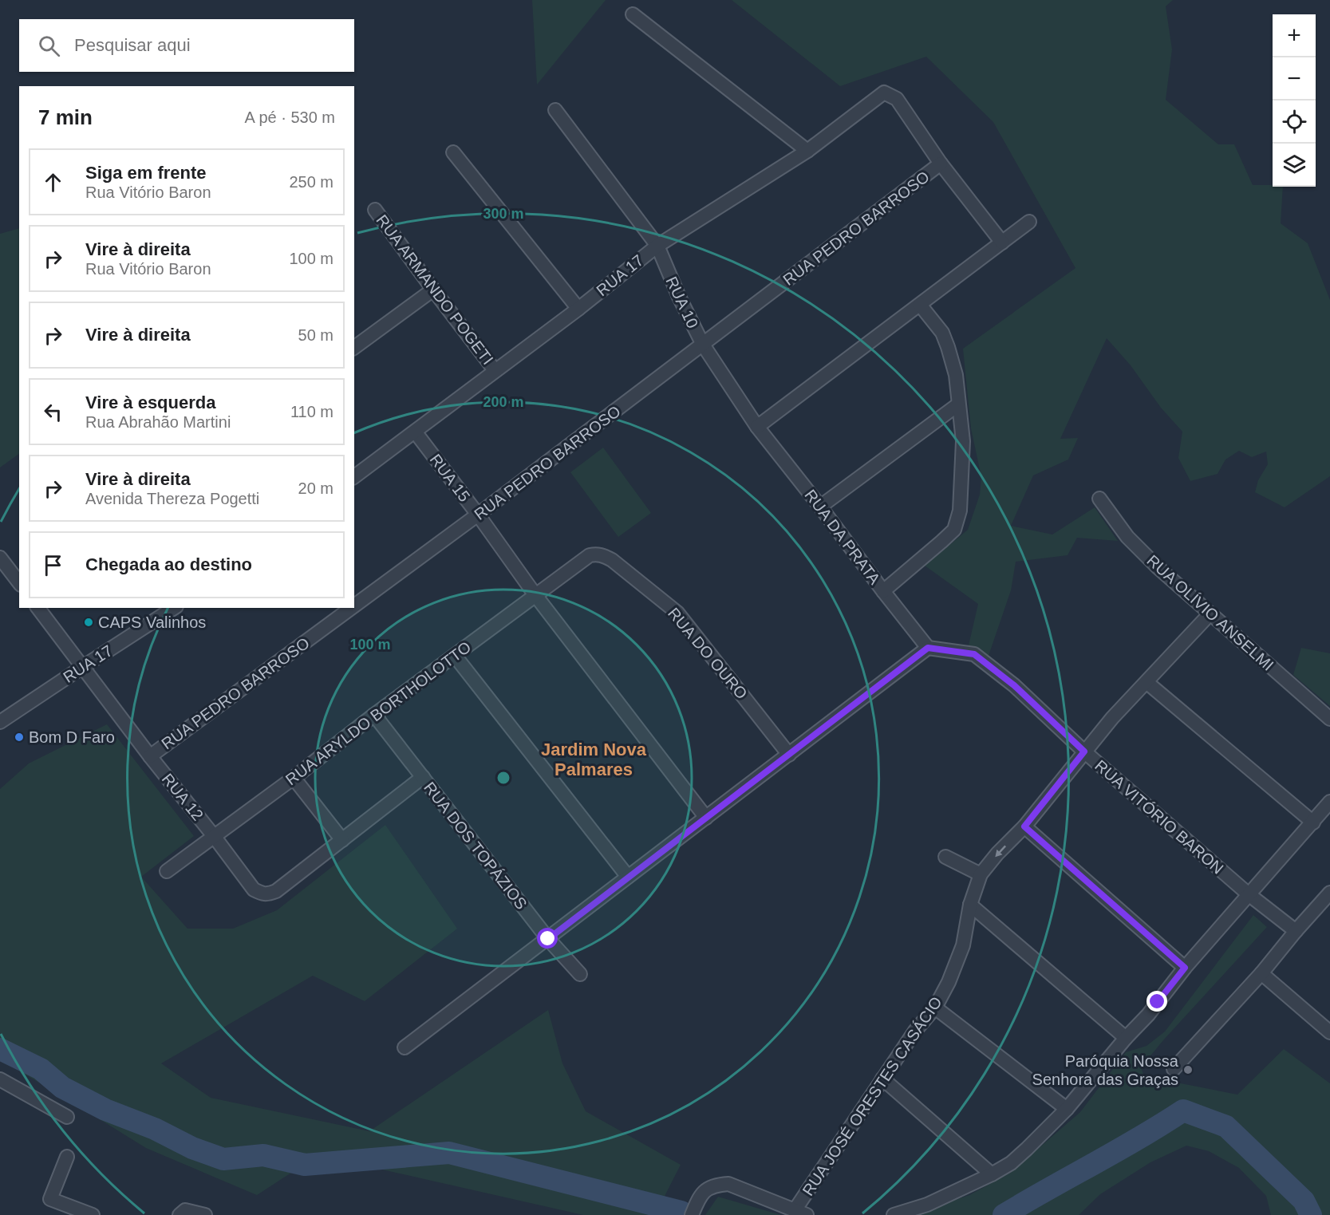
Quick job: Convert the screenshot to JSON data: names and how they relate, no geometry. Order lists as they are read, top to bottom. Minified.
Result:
{"streets":{"street":["RUA PEDRO BARROSO","RUA 17","RUA ARMANDO POGETI","RUA 10","RUA 15","RUA DA PRATA","RUA OLÍVIO ANSELMI","RUA DO OURO","RUA ARYLDO BORTHOLOTTO","RUA 12","RUA VITÓRIO BARON","RUA DOS TOPÁZIOS","RUA JOSÉ ORESTES CASÁCIO"]},"crossings":[["RUA PEDRO BARROSO","RUA 17"],["RUA PEDRO BARROSO","RUA 10"],["RUA PEDRO BARROSO","RUA 15"],["RUA PEDRO BARROSO","RUA 12"],["RUA 17","RUA ARMANDO POGETI"],["RUA 17","RUA 10"],["RUA 17","RUA 15"],["RUA 17","RUA 12"],["RUA 10","RUA DA PRATA"],["RUA 15","RUA ARYLDO BORTHOLOTTO"],["RUA DA PRATA","RUA VITÓRIO BARON"],["RUA OLÍVIO ANSELMI","RUA JOSÉ ORESTES CASÁCIO"],["RUA DO OURO","RUA ARYLDO BORTHOLOTTO"],["RUA ARYLDO BORTHOLOTTO","RUA 12"],["RUA ARYLDO BORTHOLOTTO","RUA DOS TOPÁZIOS"],["RUA VITÓRIO BARON","RUA JOSÉ ORESTES CASÁCIO"]],"districts":["Jardim Nova Palmares"],"places":["CAPS Valinhos","Bom D Faro","Paróquia Nossa Senhora das Graças"],"page":{"map_buttons":["+","−"],"search":"Pesquisar aqui","heading":["7 min","A pé · 530 m"],"list":[["Siga em frente","Rua Vitório Baron","250 m"],["Vire à direita","Rua Vitório Baron","100 m"],["Vire à direita","50 m"],["Vire à esquerda","Rua Abrahão Martini","110 m"],["Vire à direita","Avenida Thereza Pogetti","20 m"],"Chegada ao destino"]},"rings":["300 m","200 m","100 m"]}
